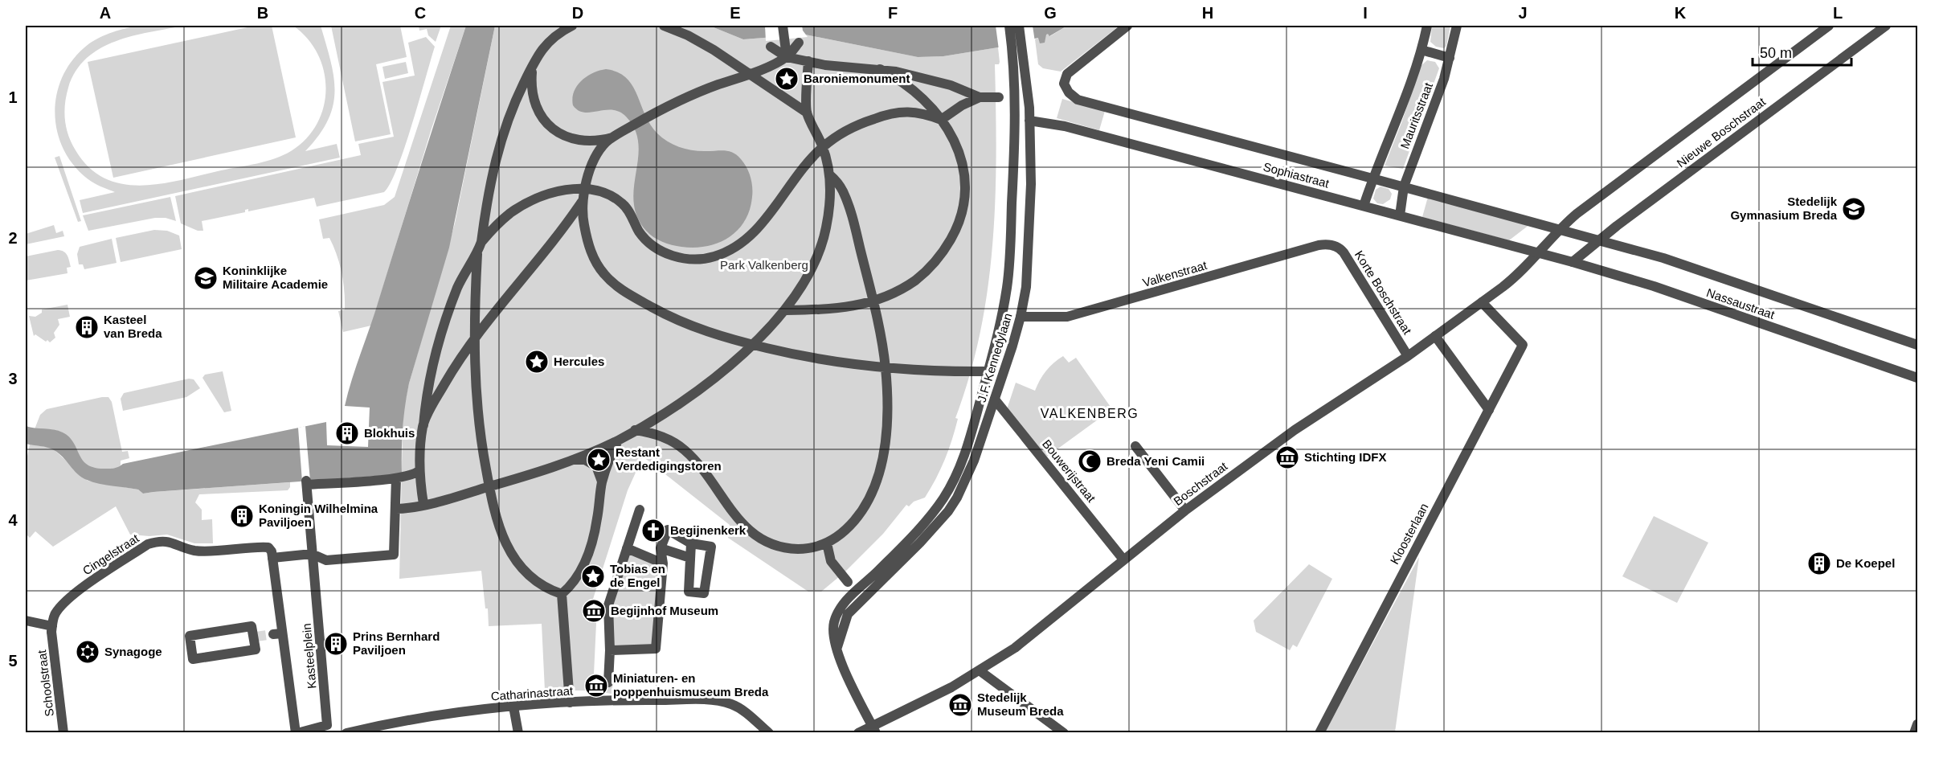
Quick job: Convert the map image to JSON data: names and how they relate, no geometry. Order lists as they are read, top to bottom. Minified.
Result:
{"streets":{"street":["Mauritsstraat","Nieuwe Boschstraat","Sophiastraat","Valkenstraat","Korte Boschstraat","Nassaustraat","J.F. Kennedylaan","Bouwerijstraat","Boschstraat","Kloosterlaan","Cingelstraat","Kasteelplein","Schoolstraat","Catharinastraat"]},"crossings":[["Mauritsstraat","Sophiastraat"],["Nieuwe Boschstraat","Sophiastraat"],["Nieuwe Boschstraat","Nassaustraat"],["Nieuwe Boschstraat","Boschstraat"],["Sophiastraat","Nassaustraat"],["Sophiastraat","J.F. Kennedylaan"],["Sophiastraat","Boschstraat"],["Valkenstraat","Korte Boschstraat"],["Valkenstraat","J.F. Kennedylaan"],["Korte Boschstraat","Boschstraat"],["J.F. Kennedylaan","Bouwerijstraat"],["J.F. Kennedylaan","Boschstraat"],["Bouwerijstraat","Boschstraat"],["Boschstraat","Kloosterlaan"],["Cingelstraat","Kasteelplein"],["Cingelstraat","Schoolstraat"]],"districts":["VALKENBERG"],"parks":["Park Valkenberg"],"places":{"place":["Baroniemonument","Hercules","Restant Verdedigingstoren","Tobias en de Engel"],"school or university":["Stedelijk Gymnasium Breda","Koninklijke Militaire Academie"],"building":["Kasteel van Breda","Blokhuis","Koningin Wilhelmina Paviljoen","De Koepel","Prins Bernhard Paviljoen"],"museum":["Stichting IDFX","Begijnhof Museum","Miniaturen- en poppenhuismuseum Breda","Stedelijk Museum Breda"],"mosque":["Breda Yeni Camii"],"church":["Begijnenkerk"],"synagogue":["Synagoge"]},"scale_bar":"50 m","grid":{"columns":["A","B","C","D","E","F","G","H","I","J","K","L"],"rows":["1","2","3","4","5"]}}
